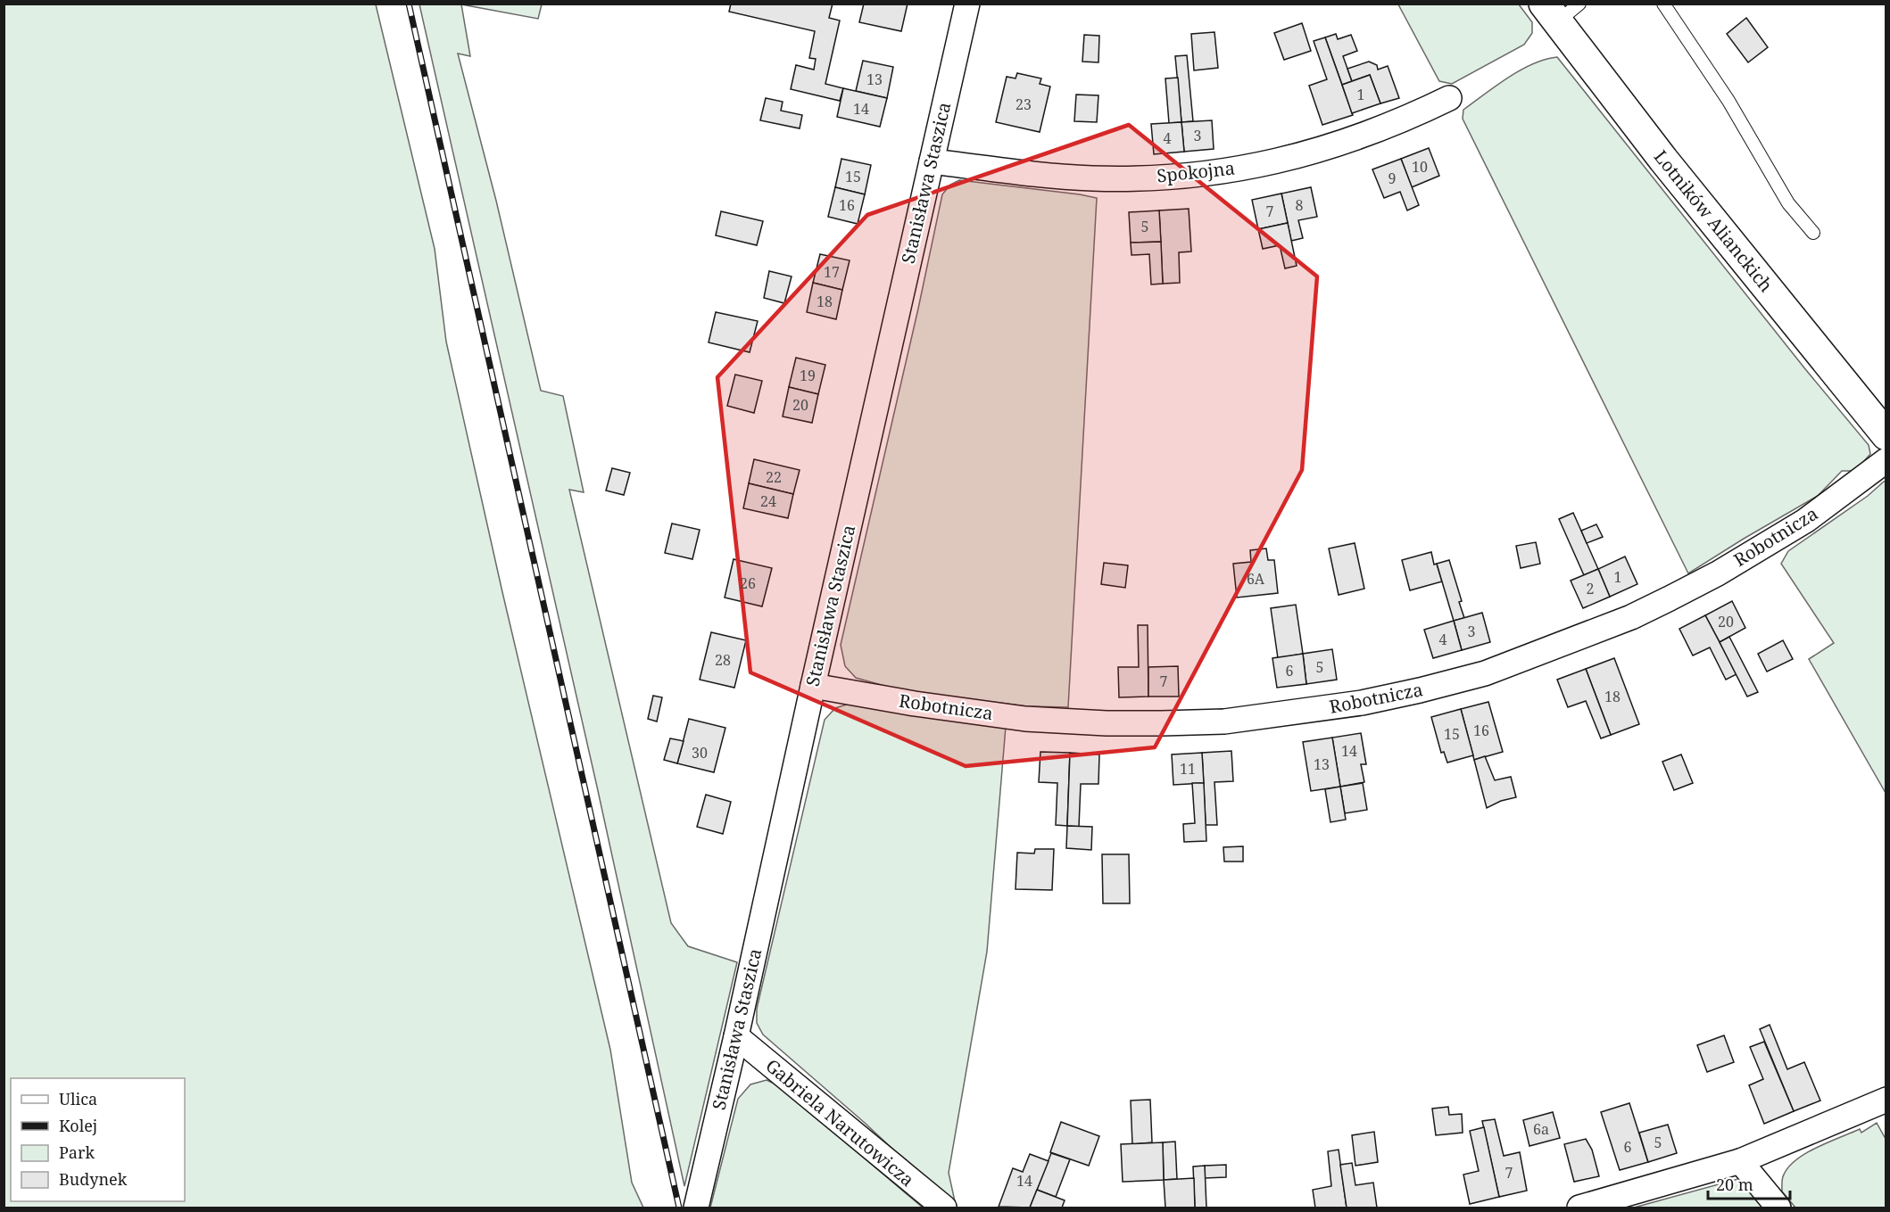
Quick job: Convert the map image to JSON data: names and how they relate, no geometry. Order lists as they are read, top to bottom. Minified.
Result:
{"streets":{"main road":["Lotników Alianckich"],"street":["Spokojna","Stanisława Staszica","Robotnicza","Gabriela Narutowicza"]},"crossings":[["Spokojna","Stanisława Staszica"],["Stanisława Staszica","Robotnicza"],["Stanisława Staszica","Gabriela Narutowicza"]],"house_numbers":["13","1","23","14","3","4","10","15","9","16","8","7","5","17","18","19","20","22","24","1","6A","26","2","20","3","4","28","5","6","7","18","16","15","14","30","13","11","6a","5","6","7","14"],"legend":["Ulica","Kolej","Park","Budynek"],"scale_bar":"20 m"}
